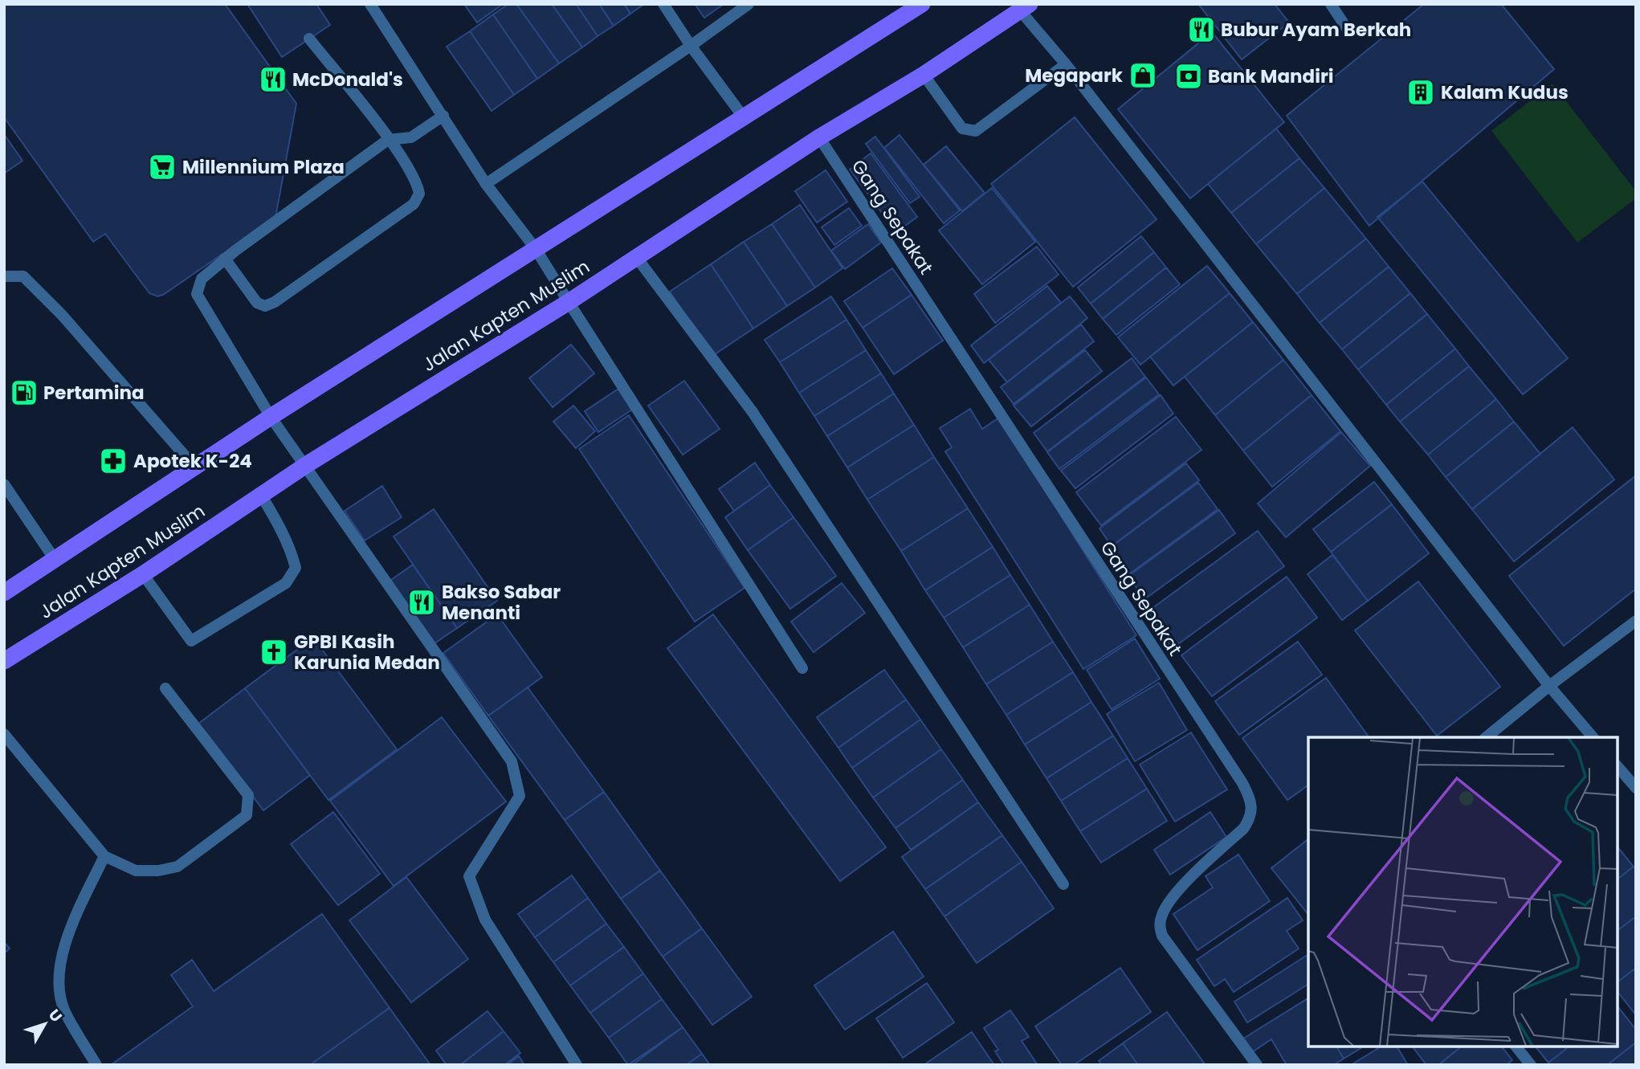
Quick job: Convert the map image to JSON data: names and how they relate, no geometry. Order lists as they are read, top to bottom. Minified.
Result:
{"streets":{"main road":["Jalan Kapten Muslim"],"street":["Gang Sepakat"]},"crossings":[["Gang Sepakat","Jalan Kapten Muslim"]],"places":{"restaurant":["Bubur Ayam Berkah","McDonald's","Bakso Sabar Menanti"],"shop":["Megapark"],"bank":["Bank Mandiri"],"building":["Kalam Kudus"],"supermarket":["Millennium Plaza"],"fuel station":["Pertamina"],"pharmacy":["Apotek K-24"],"church":["GPBI Kasih Karunia Medan"]},"north":"top right"}
